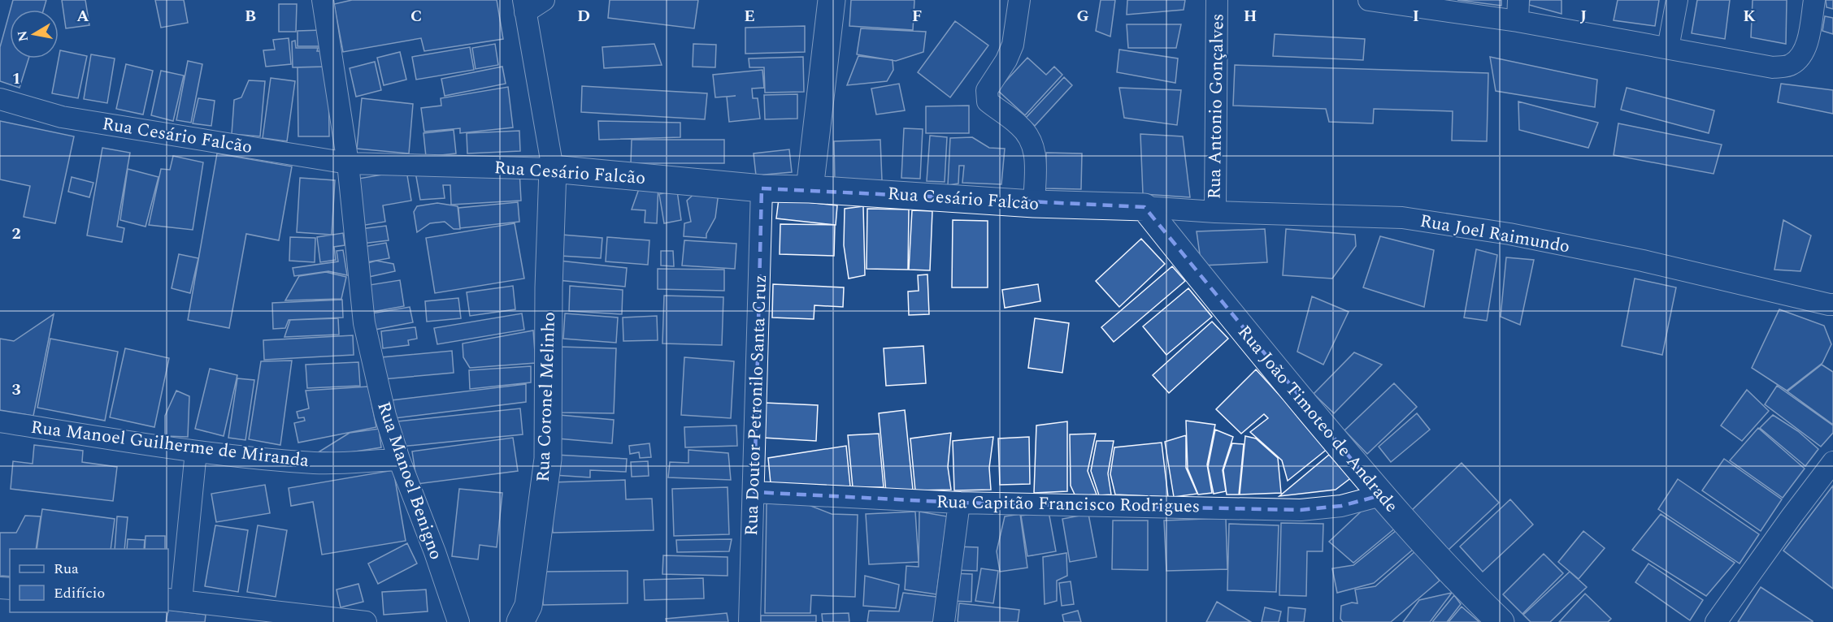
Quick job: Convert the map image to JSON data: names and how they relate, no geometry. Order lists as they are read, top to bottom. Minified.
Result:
{"streets":{"main road":["Rua Cesário Falcão","Rua Coronel Melinho","Rua João Timoteo de Andrade"],"street":["Rua Antonio Gonçalves","Rua Joel Raimundo","Rua Doutor Petronilo Santa Cruz","Rua Manoel Guilherme de Miranda","Rua Manoel Benigno","Rua Capitão Francisco Rodrigues"]},"crossings":[["Rua Antonio Gonçalves","Rua Joel Raimundo"],["Rua Cesário Falcão","Rua Joel Raimundo"],["Rua Cesário Falcão","Rua Coronel Melinho"],["Rua Cesário Falcão","Rua Doutor Petronilo Santa Cruz"],["Rua Cesário Falcão","Rua João Timoteo de Andrade"],["Rua Cesário Falcão","Rua Manoel Benigno"],["Rua Joel Raimundo","Rua João Timoteo de Andrade"],["Rua Doutor Petronilo Santa Cruz","Rua Capitão Francisco Rodrigues"],["Rua João Timoteo de Andrade","Rua Capitão Francisco Rodrigues"],["Rua Manoel Guilherme de Miranda","Rua Manoel Benigno"]],"legend":["Rua","Edifício"],"north":"left","grid":{"columns":["A","B","C","D","E","F","G","H","I","J","K"],"rows":["1","2","3"]}}
